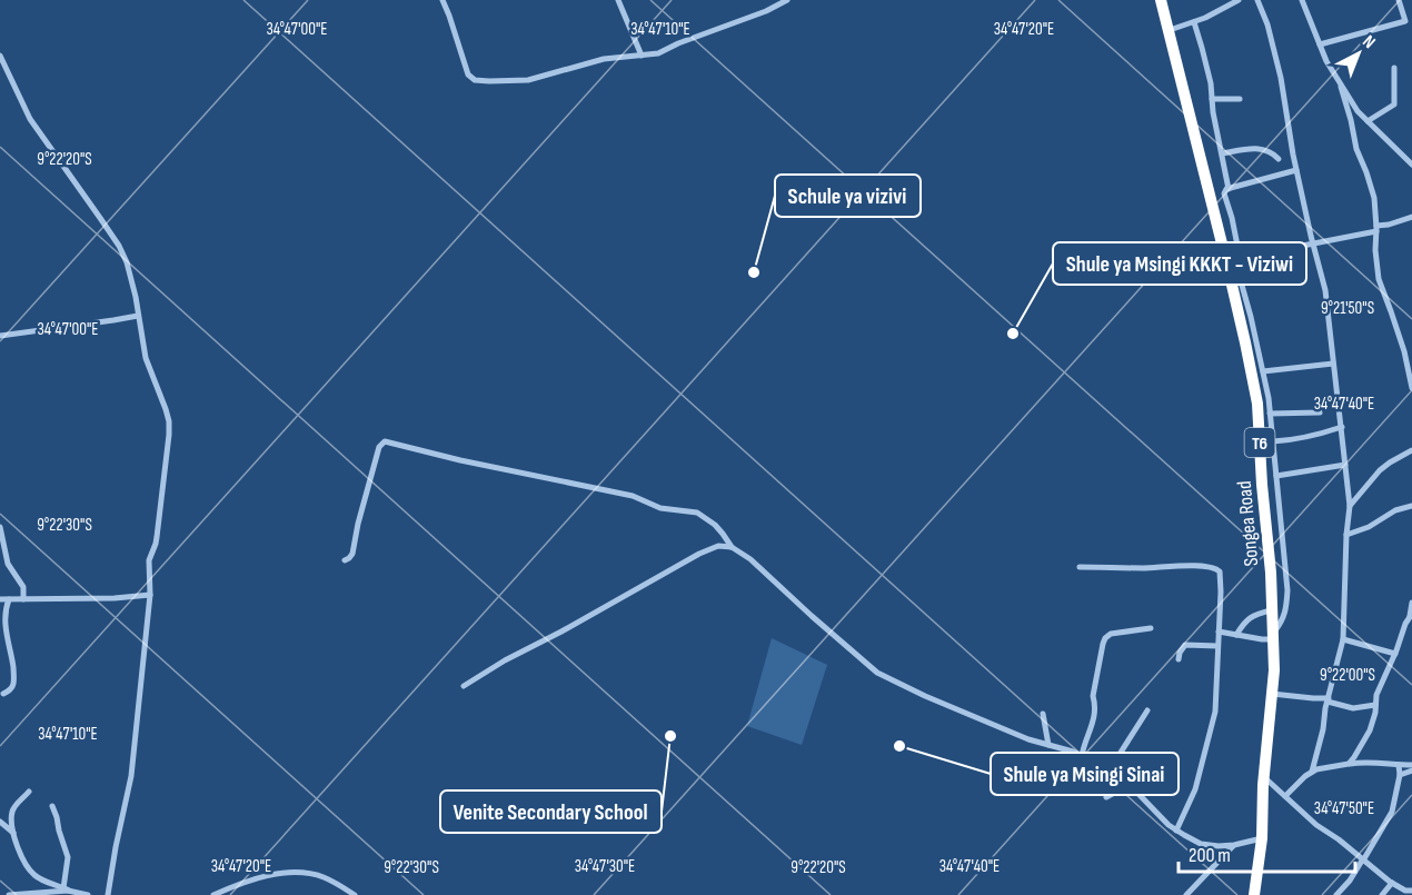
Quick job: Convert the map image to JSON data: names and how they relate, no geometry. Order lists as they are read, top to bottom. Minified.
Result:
{"streets":{"highway":["T6","Songea Road"]},"places":["Schule ya vizivi","Shule ya Msingi KKKT - Viziwi","Venite Secondary School","Shule ya Msingi Sinai"],"scale_bar":"200 m","north":"top right","coordinates":["34°47'00\"E","34°47'10\"E","34°47'20\"E","9°22'20\"S","9°21'50\"S","34°47'40\"E","9°22'30\"S","9°22'00\"S","34°47'50\"E","34°47'30\"E"]}
